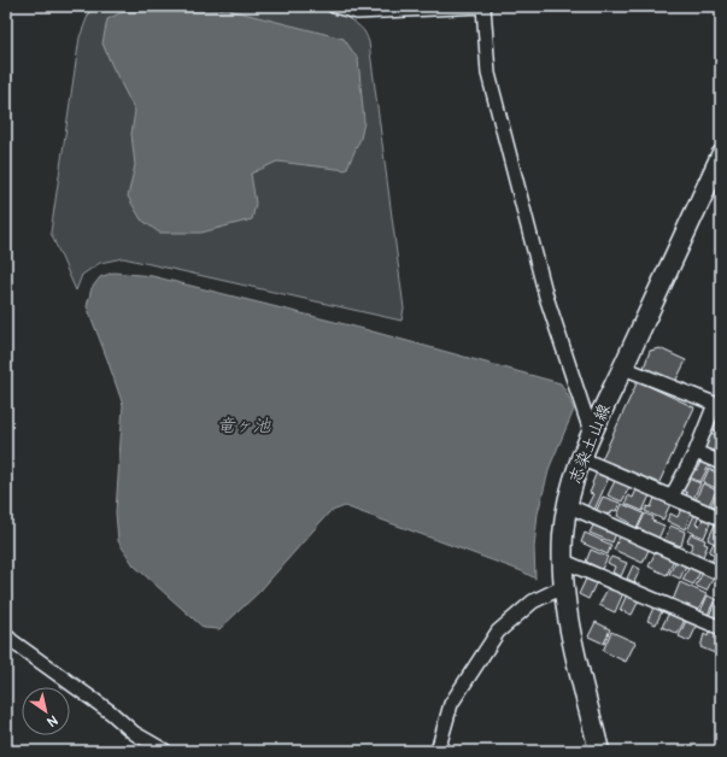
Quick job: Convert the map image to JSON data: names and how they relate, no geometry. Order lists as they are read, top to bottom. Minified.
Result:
{"streets":{"main road":["志染土山線"]},"water":["竜ヶ池"],"north":"bottom right"}
